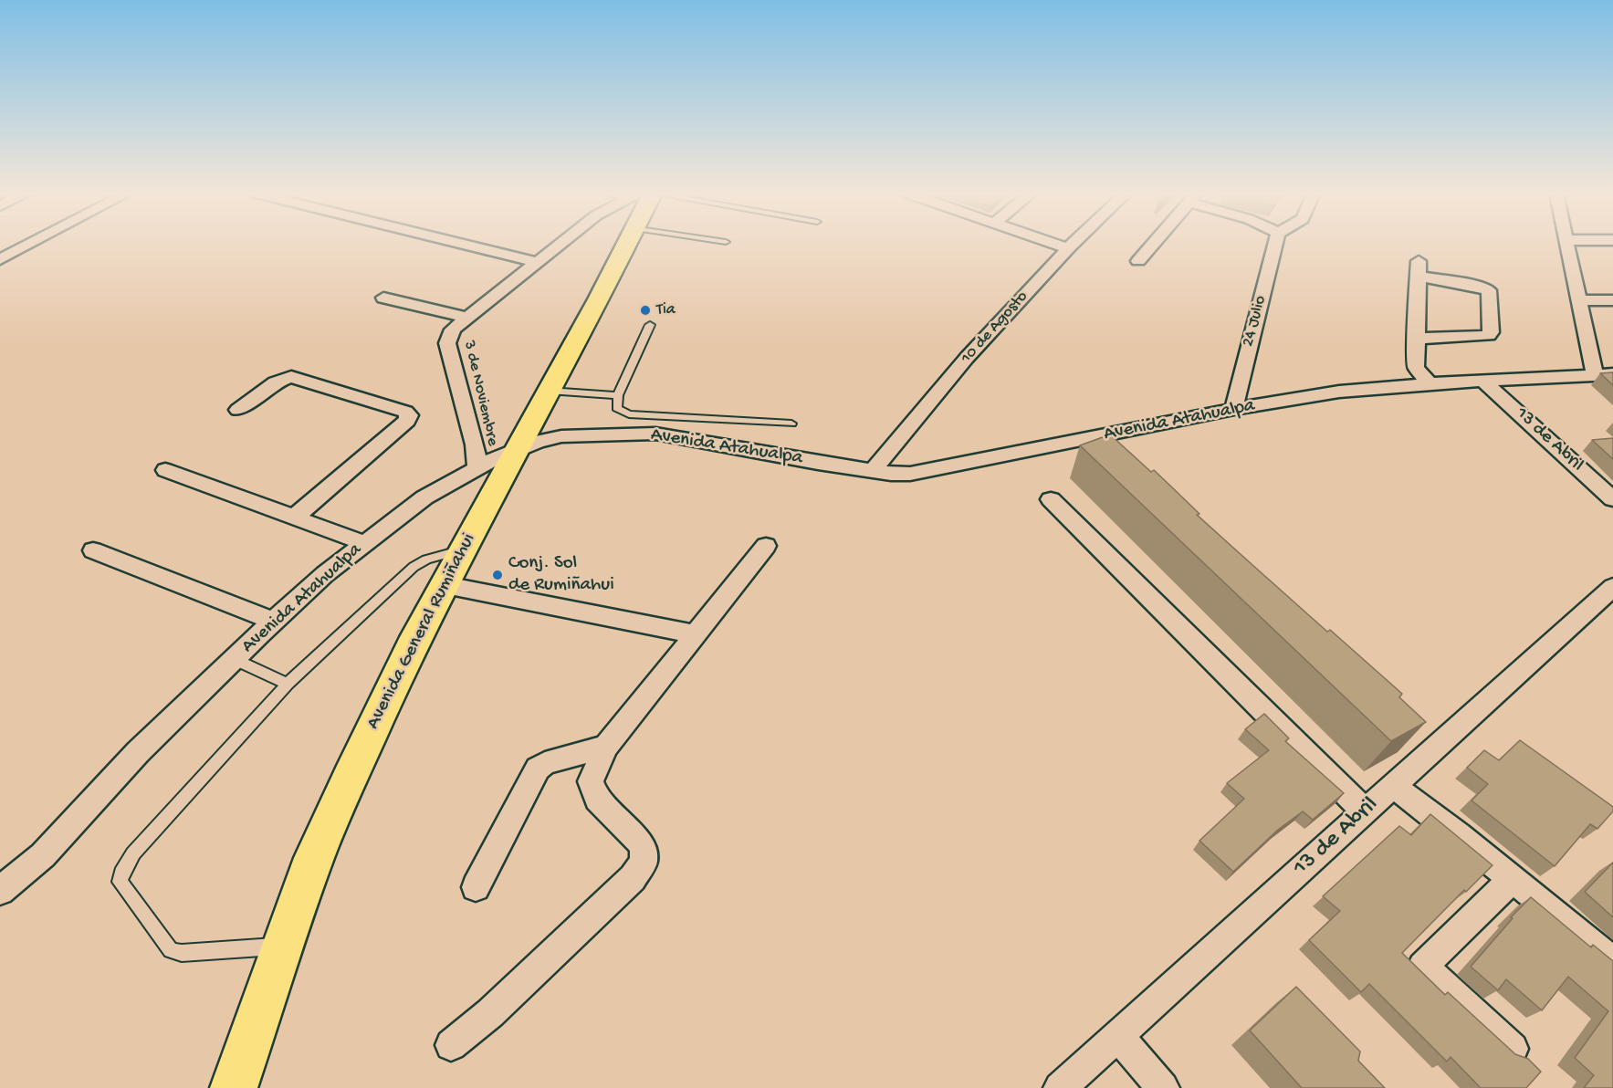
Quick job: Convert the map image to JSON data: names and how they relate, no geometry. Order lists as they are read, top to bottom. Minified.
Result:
{"streets":{"highway":["Avenida General Rumiñahui"],"street":["24 Julio","10 de Agosto","3 de Noviembre","Avenida Atahualpa","13 de Abril"]},"crossings":[["24 Julio","Avenida Atahualpa"],["10 de Agosto","Avenida Atahualpa"],["3 de Noviembre","Avenida Atahualpa"],["Avenida Atahualpa","13 de Abril"],["Avenida Atahualpa","Avenida General Rumiñahui"]],"places":["Tia","Conj. Sol de Rumiñahui"]}
